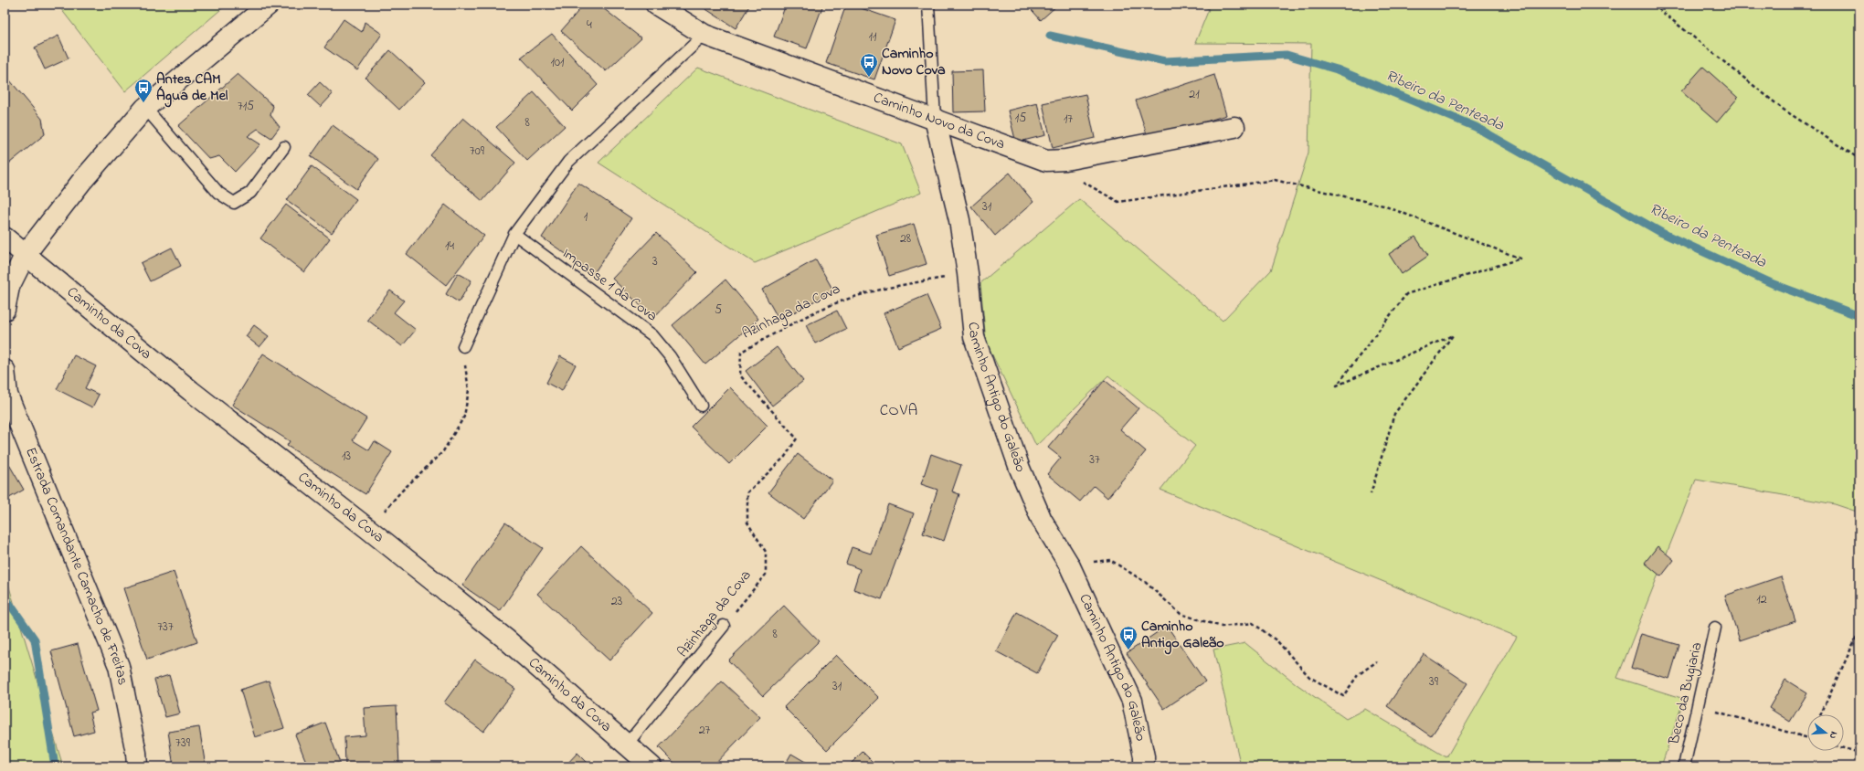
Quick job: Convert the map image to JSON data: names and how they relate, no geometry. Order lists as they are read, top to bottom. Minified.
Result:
{"streets":{"street":["Caminho Novo da Cova","Caminho da Cova","Caminho Antigo do Galeão","Estrada Comandante Camacho de Freitas"],"lane":["Impasse 1 da Cova","Azinhaga da Cova","Beco da Bugiaria"]},"crossings":[["Caminho Novo da Cova","Caminho Antigo do Galeão"],["Azinhaga da Cova","Caminho da Cova"],["Azinhaga da Cova","Caminho Antigo do Galeão"]],"districts":["COVA"],"water":["Ribeiro da Penteada"],"places":{"bus stop":["Caminho Novo Cova","Antes CAM Água de Mel","Caminho Antigo Galeão"]},"house_numbers":["4","11","101","21","715","15","17","8","709","31","1","28","14","3","5","13","37","12","23","737","8","39","31","27","739"],"north":"right"}
